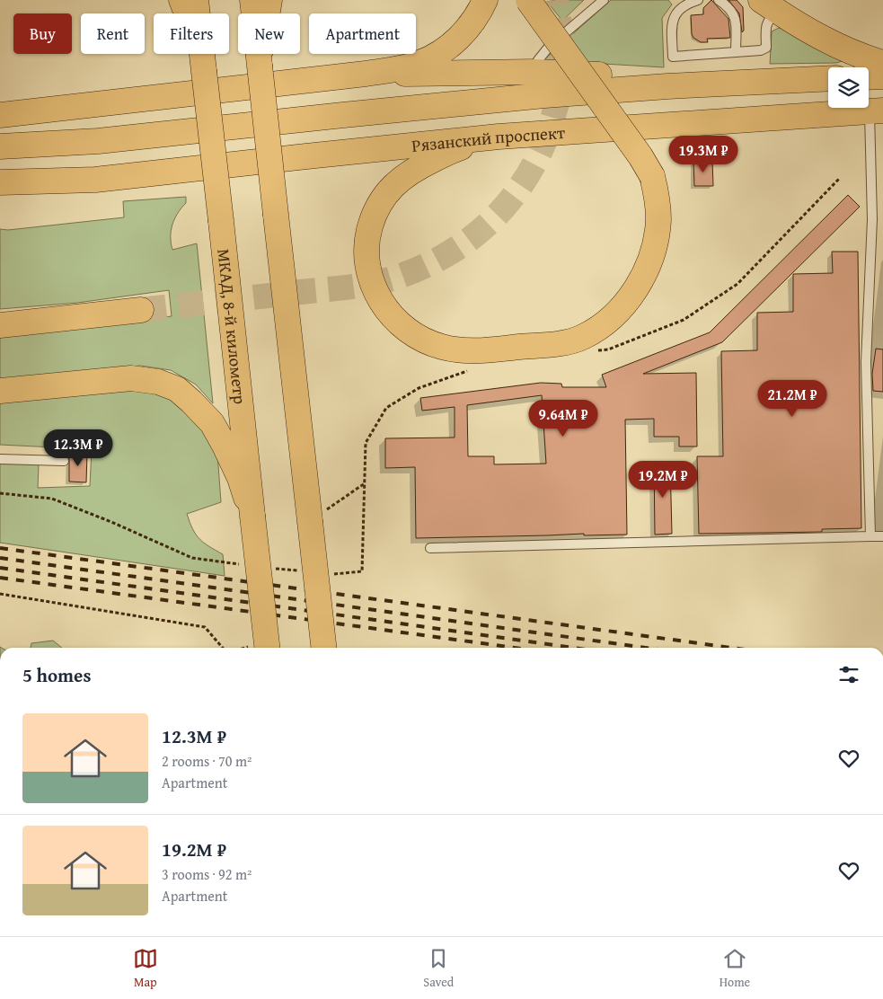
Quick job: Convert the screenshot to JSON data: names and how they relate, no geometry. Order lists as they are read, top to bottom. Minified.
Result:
{"streets":{"main road":["Рязанский проспект","МКАД, 8-й километр"]},"page":{"chip":["Buy","Rent","Filters","New","Apartment"],"price":["19.3M ₽","21.2M ₽","9.64M ₽","12.3M ₽","19.2M ₽"],"heading":"5 homes","list":[{"name":"12.3M ₽","note":"2 rooms · 70 m² · Apartment"},{"name":"19.2M ₽","note":"3 rooms · 92 m² · Apartment"}],"tabs":["Map","Saved","Home"]}}
